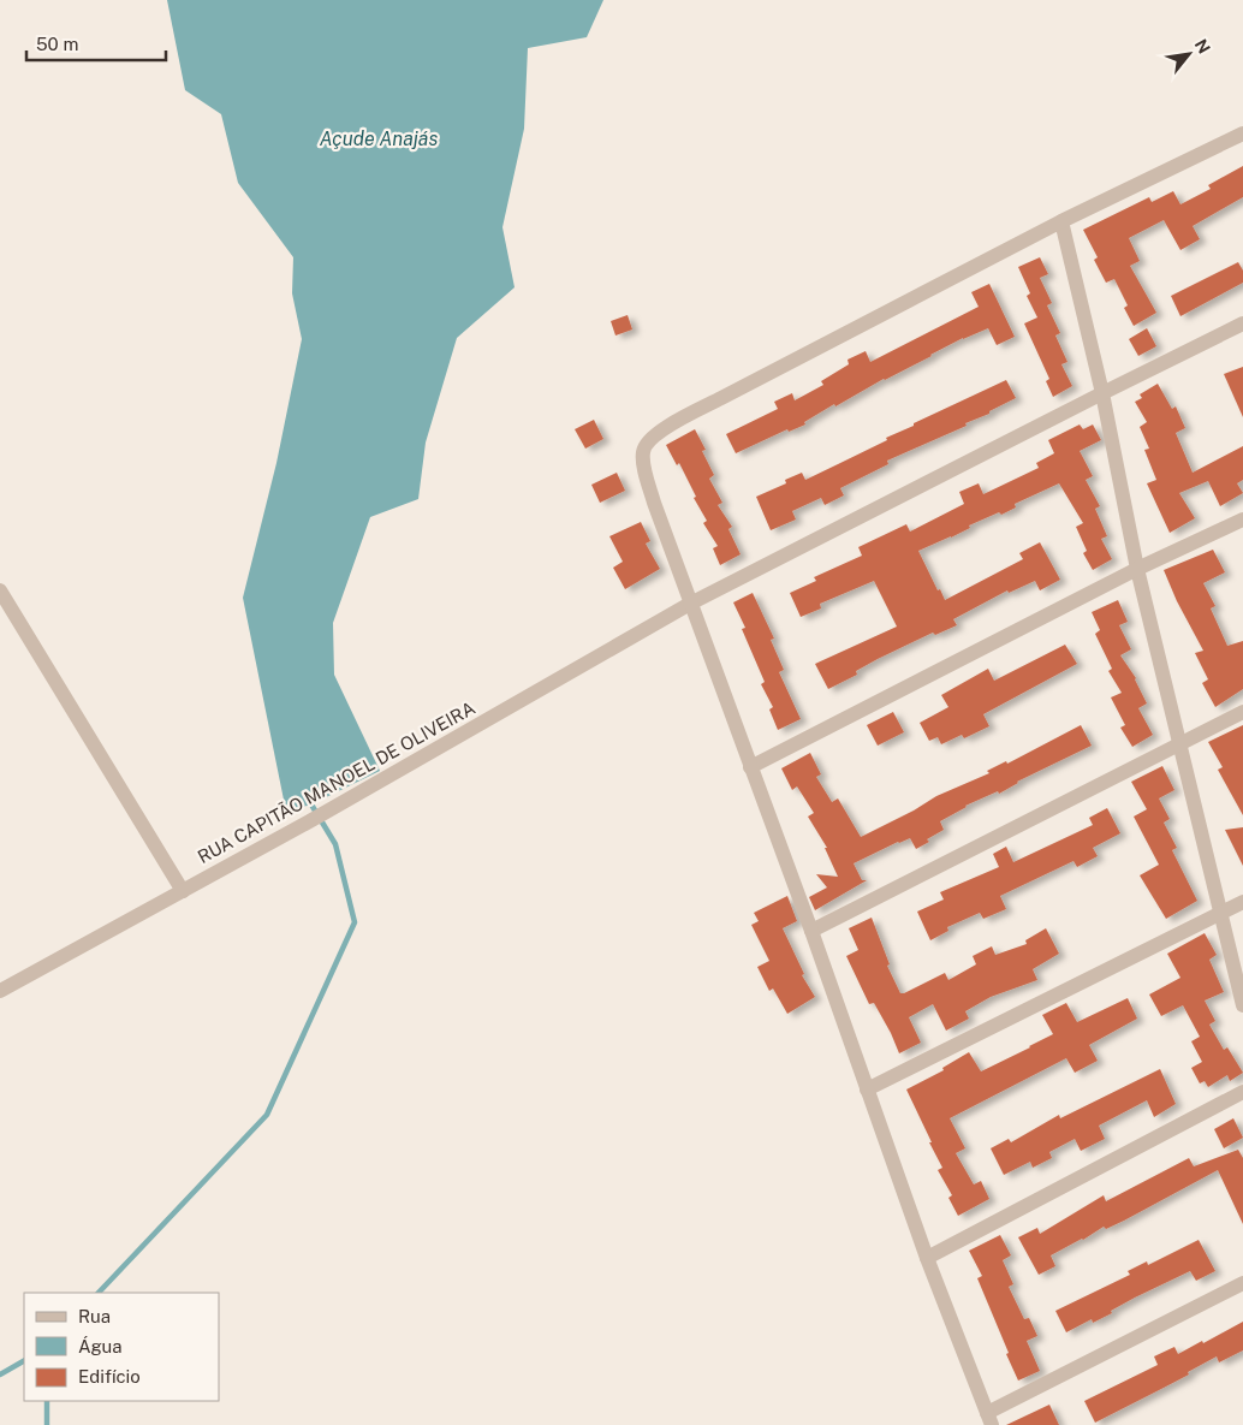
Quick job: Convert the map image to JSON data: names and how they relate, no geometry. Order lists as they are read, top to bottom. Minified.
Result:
{"streets":{"street":["RUA CAPITÃO MANOEL DE OLIVEIRA"]},"water":["Açude Anajás"],"legend":["Rua","Água","Edifício"],"scale_bar":"50 m","north":"top right"}
